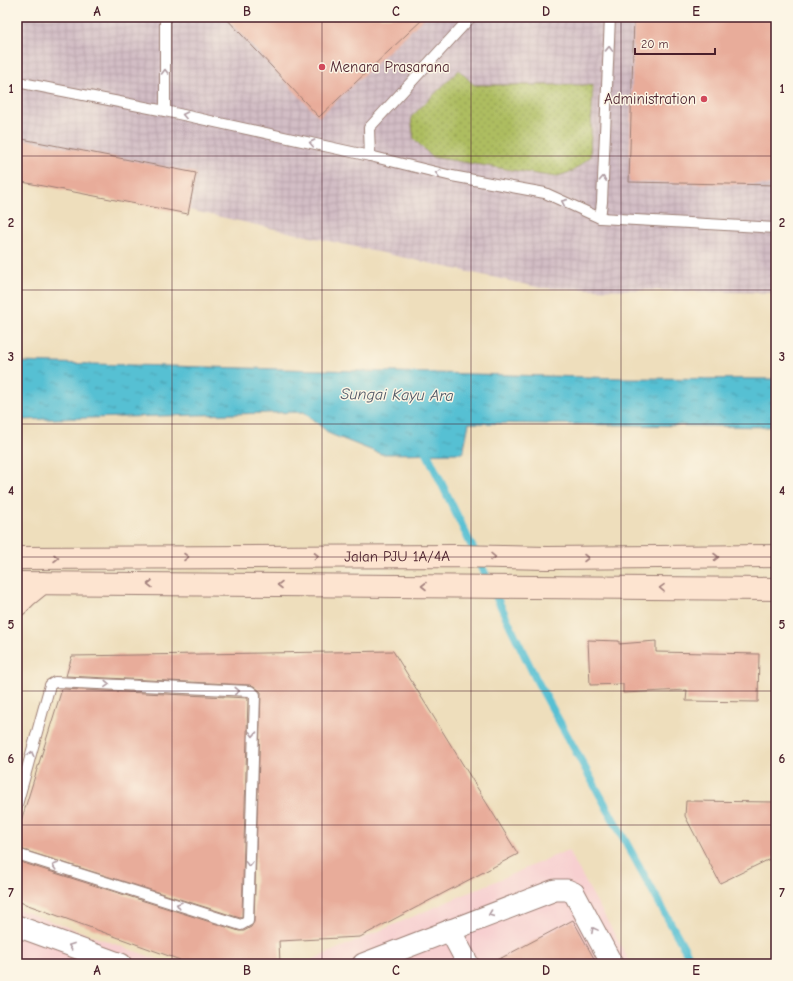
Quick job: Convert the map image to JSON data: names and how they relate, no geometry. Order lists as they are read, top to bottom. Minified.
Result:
{"streets":{"street":["Jalan PJU 1A/4A"]},"water":["Sungai Kayu Ara"],"places":["Menara Prasarana","Administration"],"scale_bar":"20 m","grid":{"columns":["A","B","C","D","E"],"rows":["1","2","3","4","5","6","7"]}}
